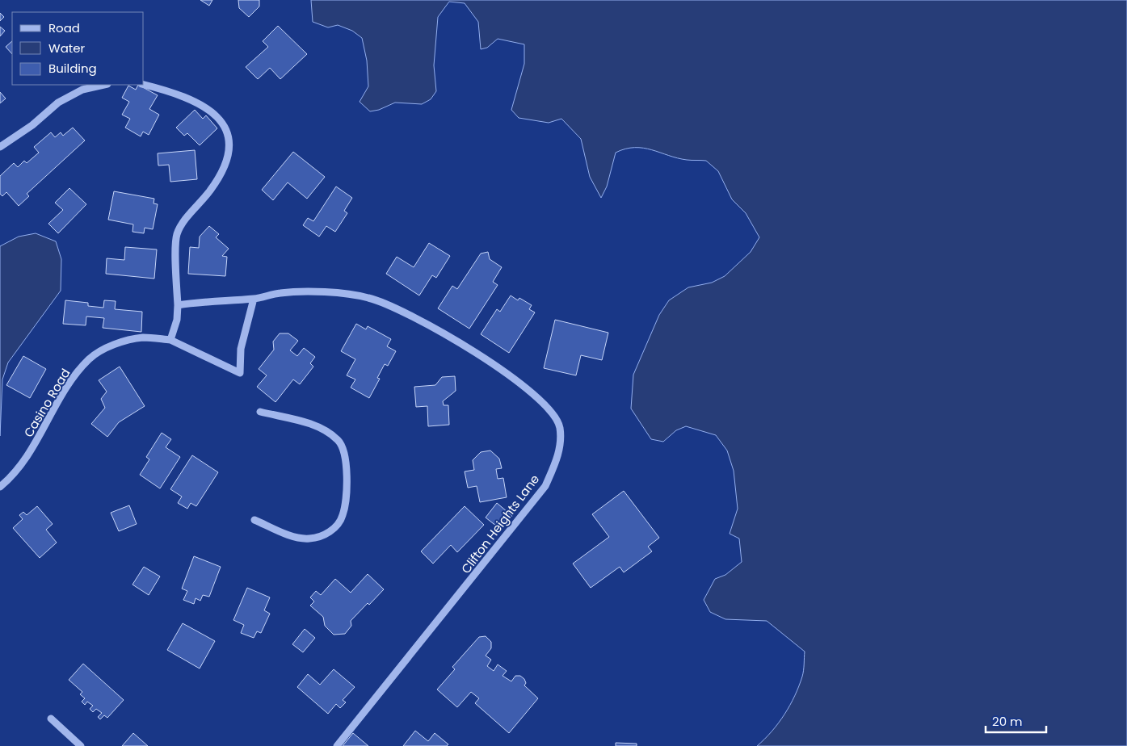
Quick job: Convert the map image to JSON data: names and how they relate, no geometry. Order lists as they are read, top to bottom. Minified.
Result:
{"streets":{"street":["Casino Road","Clifton Heights Lane"]},"crossings":[["Casino Road","Clifton Heights Lane"]],"legend":["Road","Water","Building"],"scale_bar":"20 m"}
